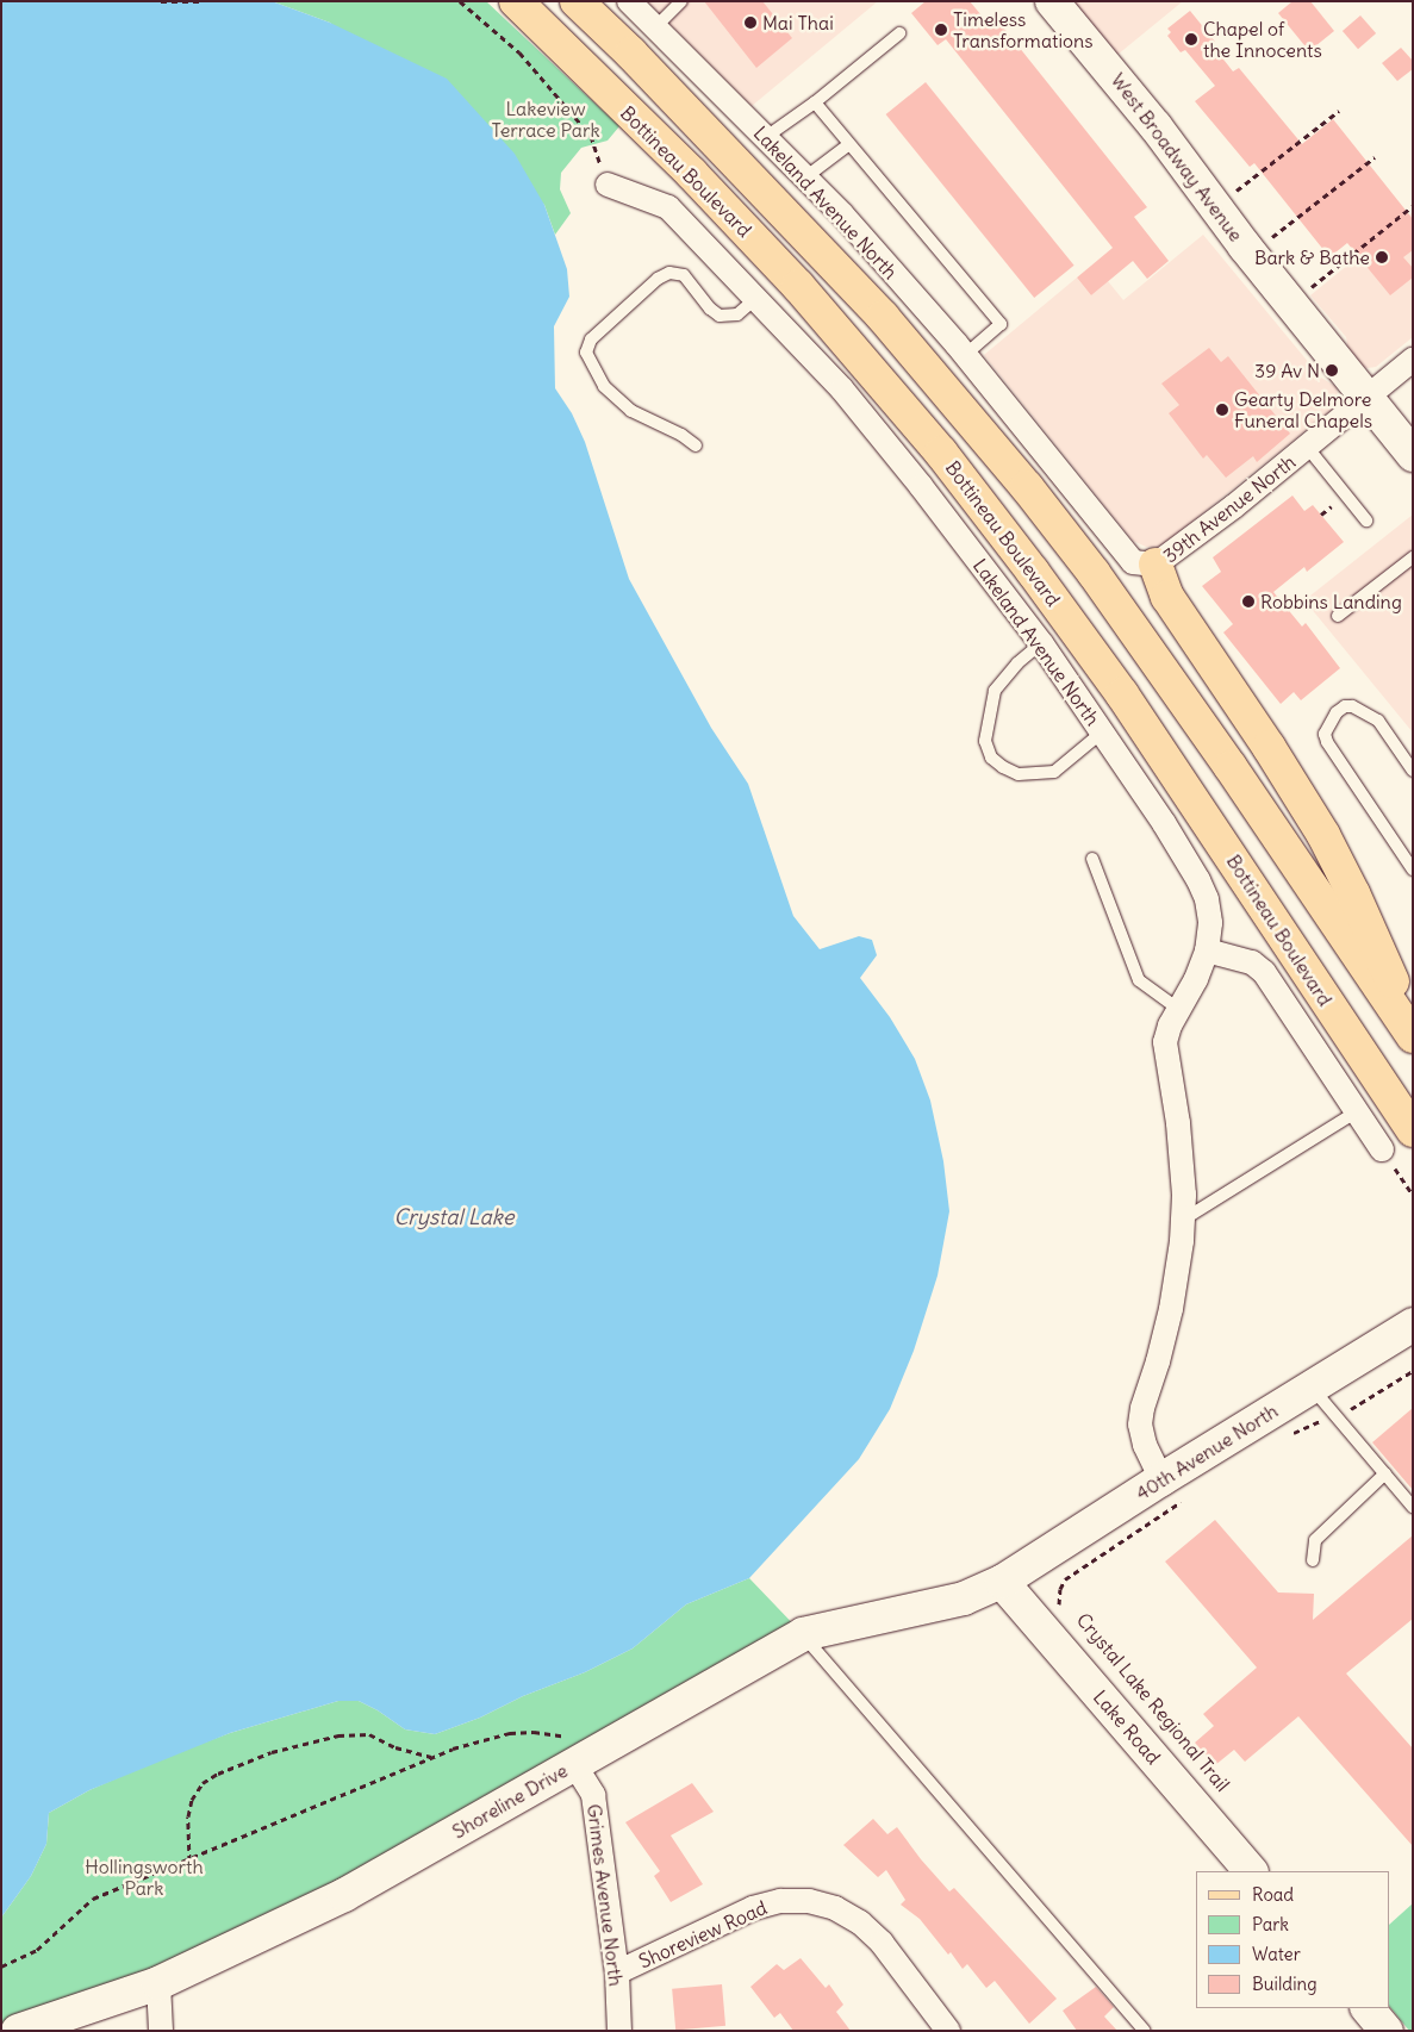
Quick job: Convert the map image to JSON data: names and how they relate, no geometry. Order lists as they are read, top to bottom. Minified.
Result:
{"streets":{"main road":["Bottineau Boulevard"],"street":["West Broadway Avenue","Lakeland Avenue North","39th Avenue North","40th Avenue North","Lake Road","Shoreline Drive","Grimes Avenue North","Shoreview Road"],"path":["Crystal Lake Regional Trail"]},"crossings":[["West Broadway Avenue","39th Avenue North"],["Lakeland Avenue North","39th Avenue North"],["Lakeland Avenue North","40th Avenue North"],["Lakeland Avenue North","Crystal Lake Regional Trail"],["40th Avenue North","Crystal Lake Regional Trail"],["40th Avenue North","Lake Road"],["40th Avenue North","Shoreline Drive"],["Lake Road","Shoreline Drive"],["Shoreline Drive","Grimes Avenue North"],["Grimes Avenue North","Shoreview Road"]],"water":["Crystal Lake"],"parks":["Lakeview Terrace Park","Hollingsworth Park"],"places":["Mai Thai","Timeless Transformations","Chapel of the Innocents","Bark & Bathe","39 Av N","Gearty Delmore Funeral Chapels","Robbins Landing"],"legend":["Road","Park","Water","Building"]}
